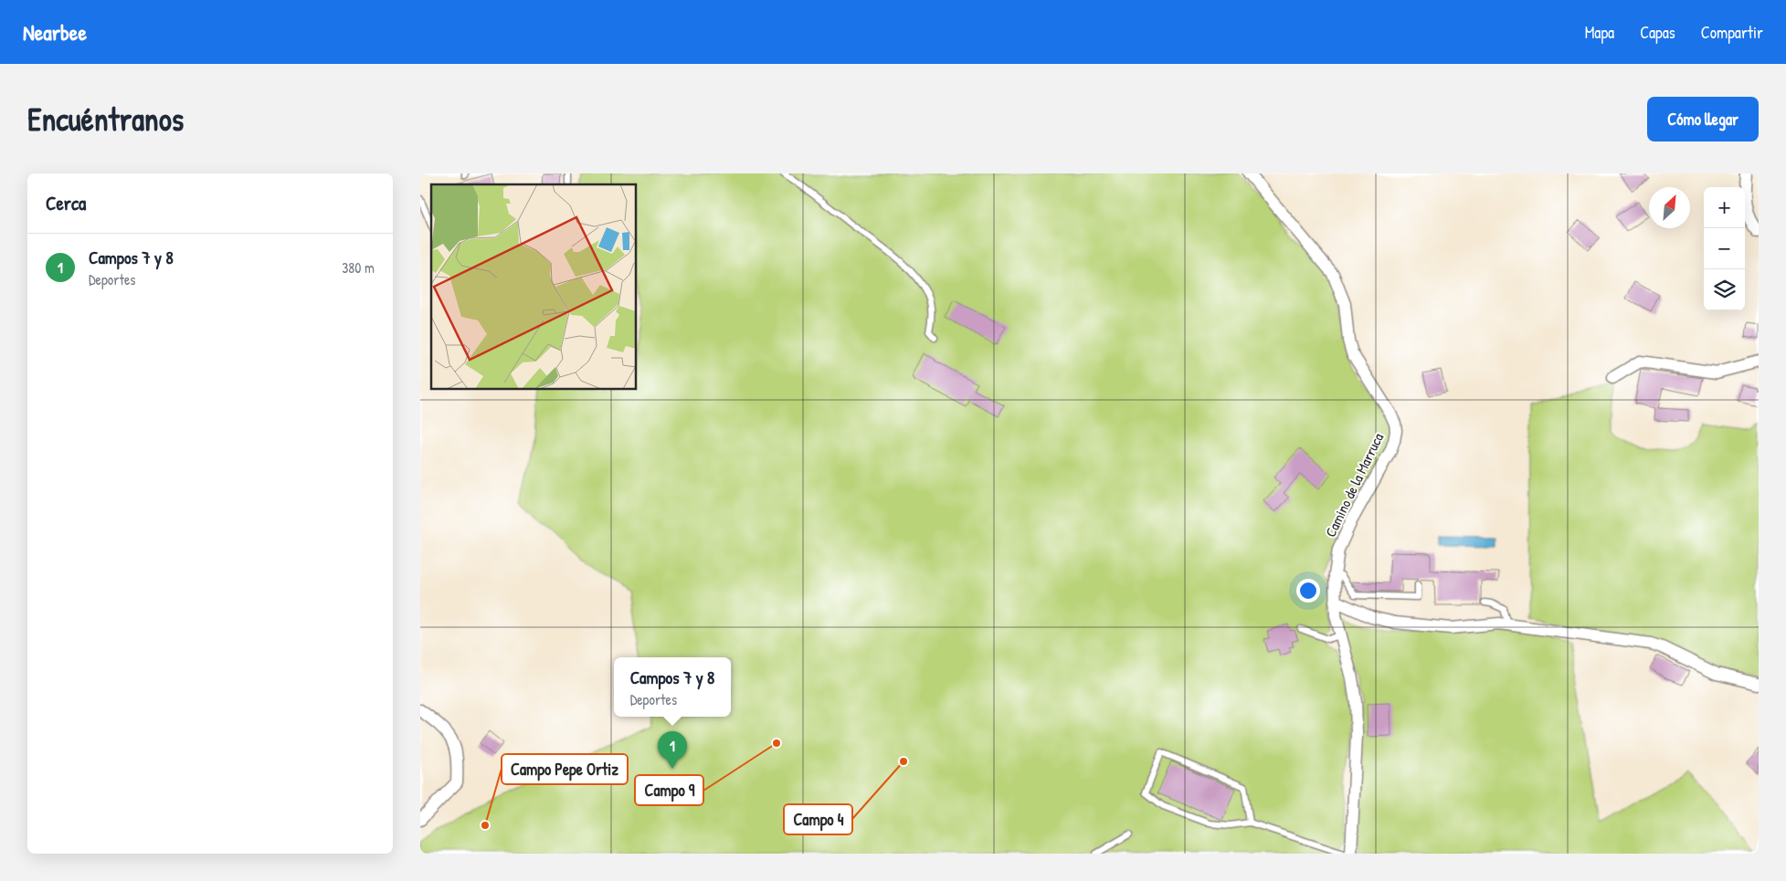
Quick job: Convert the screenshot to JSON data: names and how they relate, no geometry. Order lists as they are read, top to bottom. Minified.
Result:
{"streets":{"street":["Camino de la Marruca"]},"places":["Campo 9","Campo 4","Campo Pepe Ortiz"],"north":"top right","page":{"header":"Nearbee","nav":["Mapa","Capas","Compartir"],"buttons":"Cómo llegar","title":"Encuéntranos","heading":"Cerca","map_buttons":["+","−"],"list":[{"mark":"1","name":"Campos 7 y 8","note":"Deportes","value":"380 m"}],"popup":["Campos 7 y 8","Deportes"],"pins":"1"}}
